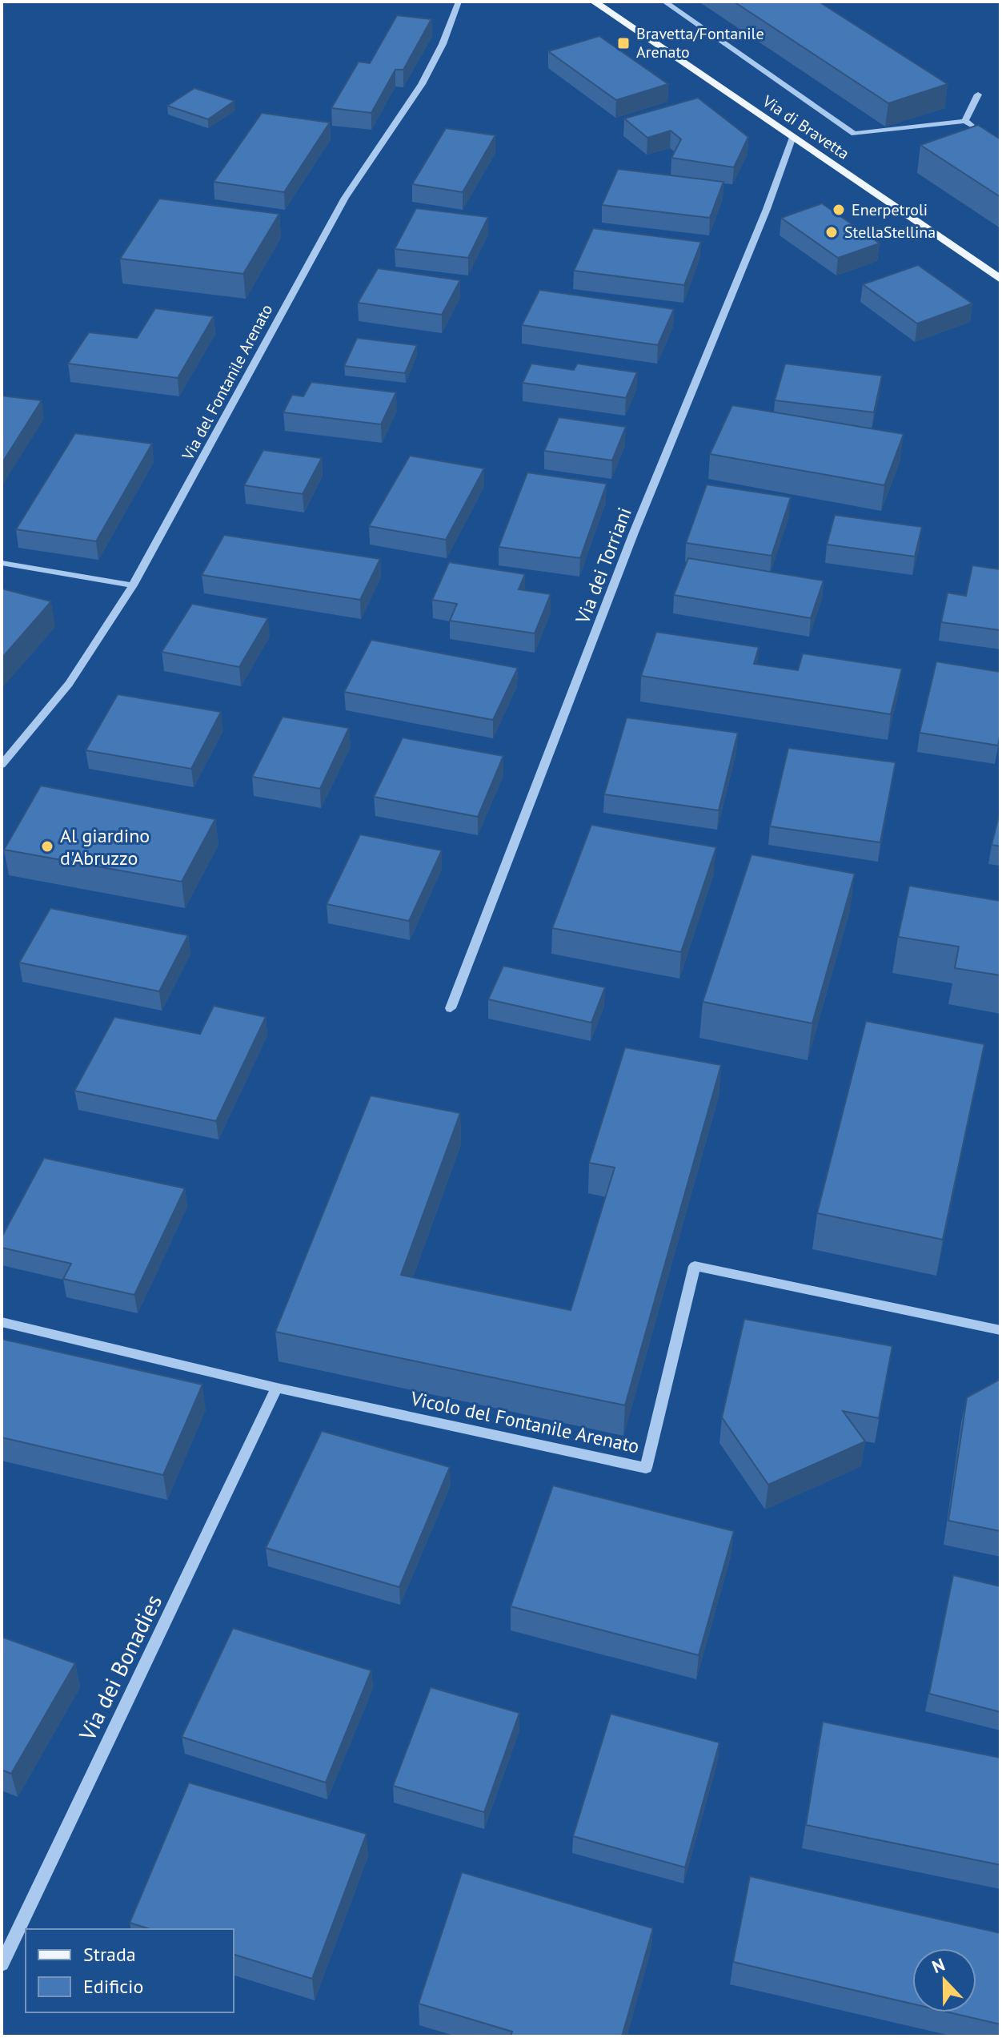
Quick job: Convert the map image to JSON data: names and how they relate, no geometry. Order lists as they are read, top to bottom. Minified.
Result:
{"streets":{"main road":["Via di Bravetta"],"street":["Via del Fontanile Arenato","Via dei Torriani","Vicolo del Fontanile Arenato","Via dei Bonadies"]},"crossings":[["Via di Bravetta","Via dei Torriani"],["Vicolo del Fontanile Arenato","Via dei Bonadies"]],"places":{"transit":["Bravetta/Fontanile Arenato"],"other":["Enerpetroli","StellaStellina","Al giardino d'Abruzzo"]},"legend":["Strada","Edificio"],"north":"top"}
